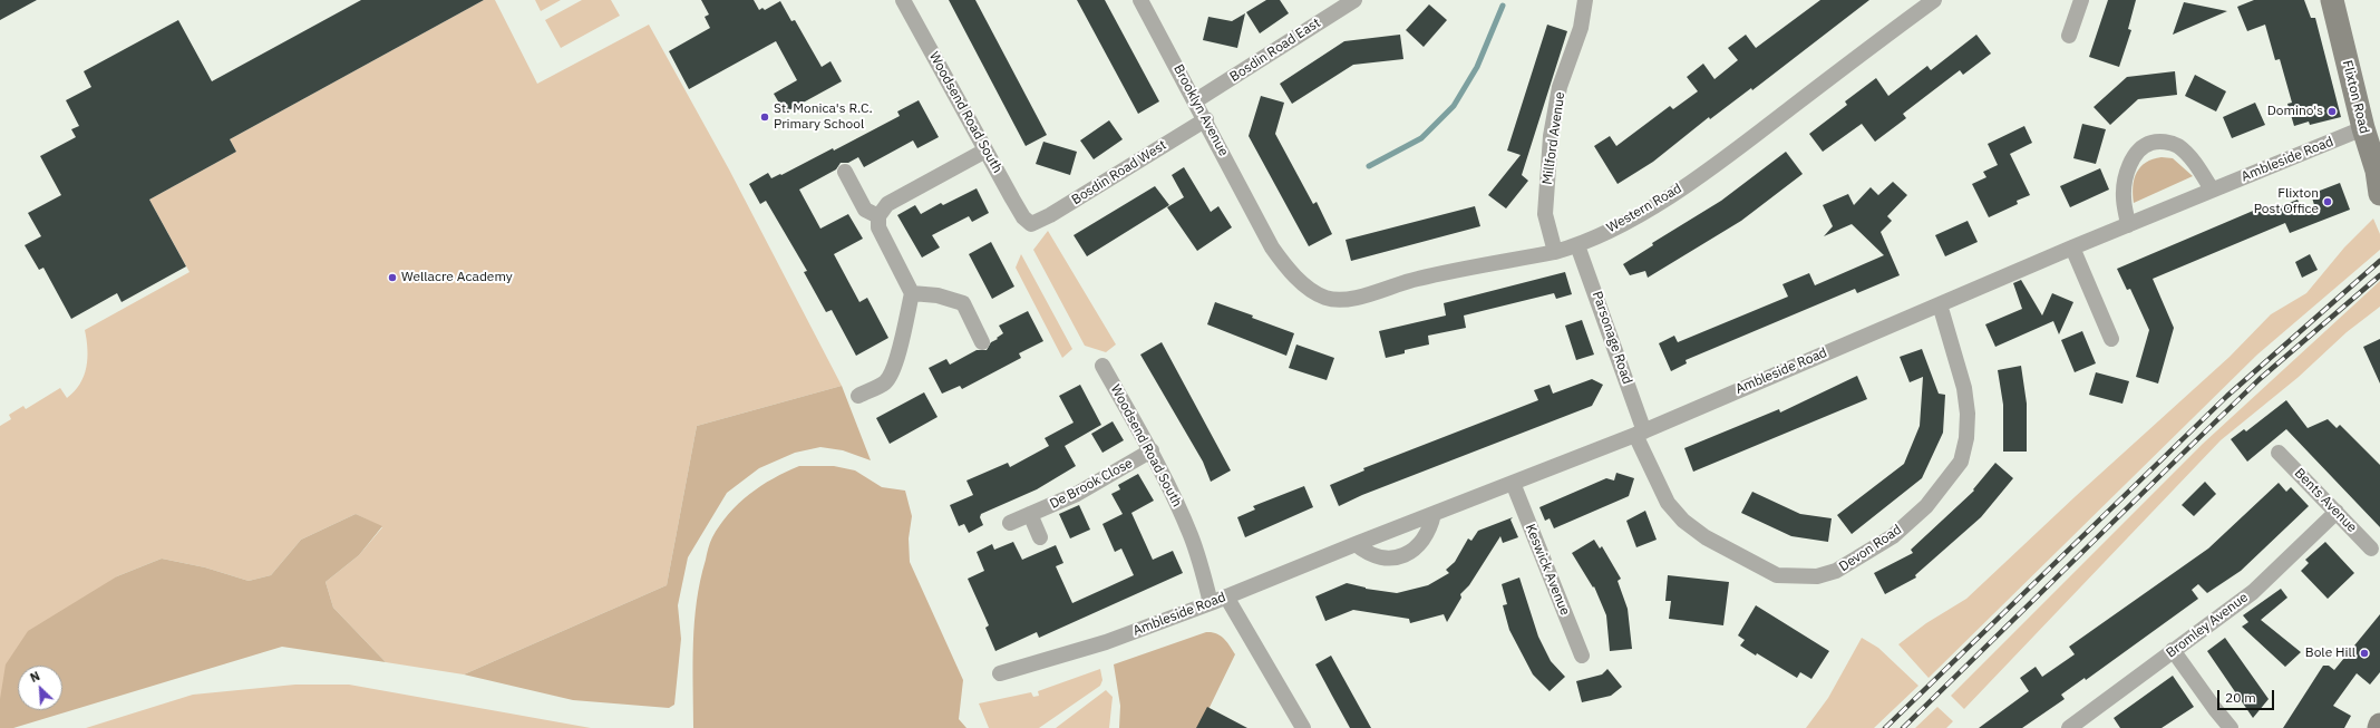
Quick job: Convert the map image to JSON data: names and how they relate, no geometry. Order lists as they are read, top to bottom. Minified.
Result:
{"streets":{"main road":["Flixton Road"],"street":["Bosdin Road East","Brooklyn Avenue","Woodsend Road South","Millford Avenue","Ambleside Road","Bosdin Road West","Western Road","Parsonage Road","De Brook Close","Bents Avenue","Devon Road","Keswick Avenue","Bromley Avenue"]},"crossings":[["Bosdin Road East","Brooklyn Avenue"],["Flixton Road","Ambleside Road"],["Brooklyn Avenue","Bosdin Road West"],["Brooklyn Avenue","Western Road"],["Woodsend Road South","Ambleside Road"],["Woodsend Road South","Bosdin Road West"],["Woodsend Road South","De Brook Close"],["Millford Avenue","Western Road"],["Ambleside Road","Parsonage Road"],["Ambleside Road","Devon Road"],["Ambleside Road","Keswick Avenue"],["Western Road","Parsonage Road"],["Parsonage Road","Devon Road"],["Bents Avenue","Bromley Avenue"]],"places":["Domino's","St. Monica's R.C. Primary School","Flixton Post Office","Wellacre Academy","Bole Hill"],"scale_bar":"20 m","north":"top left"}
